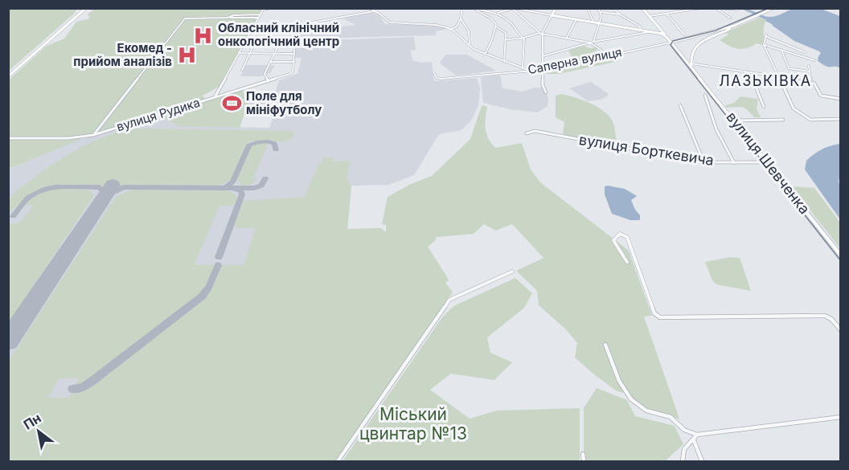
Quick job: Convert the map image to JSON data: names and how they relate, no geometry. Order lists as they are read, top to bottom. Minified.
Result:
{"streets":{"main road":["вулиця Шевченка"],"street":["Саперна вулиця","вулиця Рудика","вулиця Борткевича"]},"crossings":[["Саперна вулиця","вулиця Шевченка"],["вулиця Борткевича","вулиця Шевченка"]],"districts":["ЛАЗЬКІВКА"],"parks":["Міський цвинтар №13"],"places":{"hospital":["Обласний клінічний онкологічний центр","Екомед - прийом аналізів"],"sports":["Поле для мініфутболу"]},"north":"top left"}
